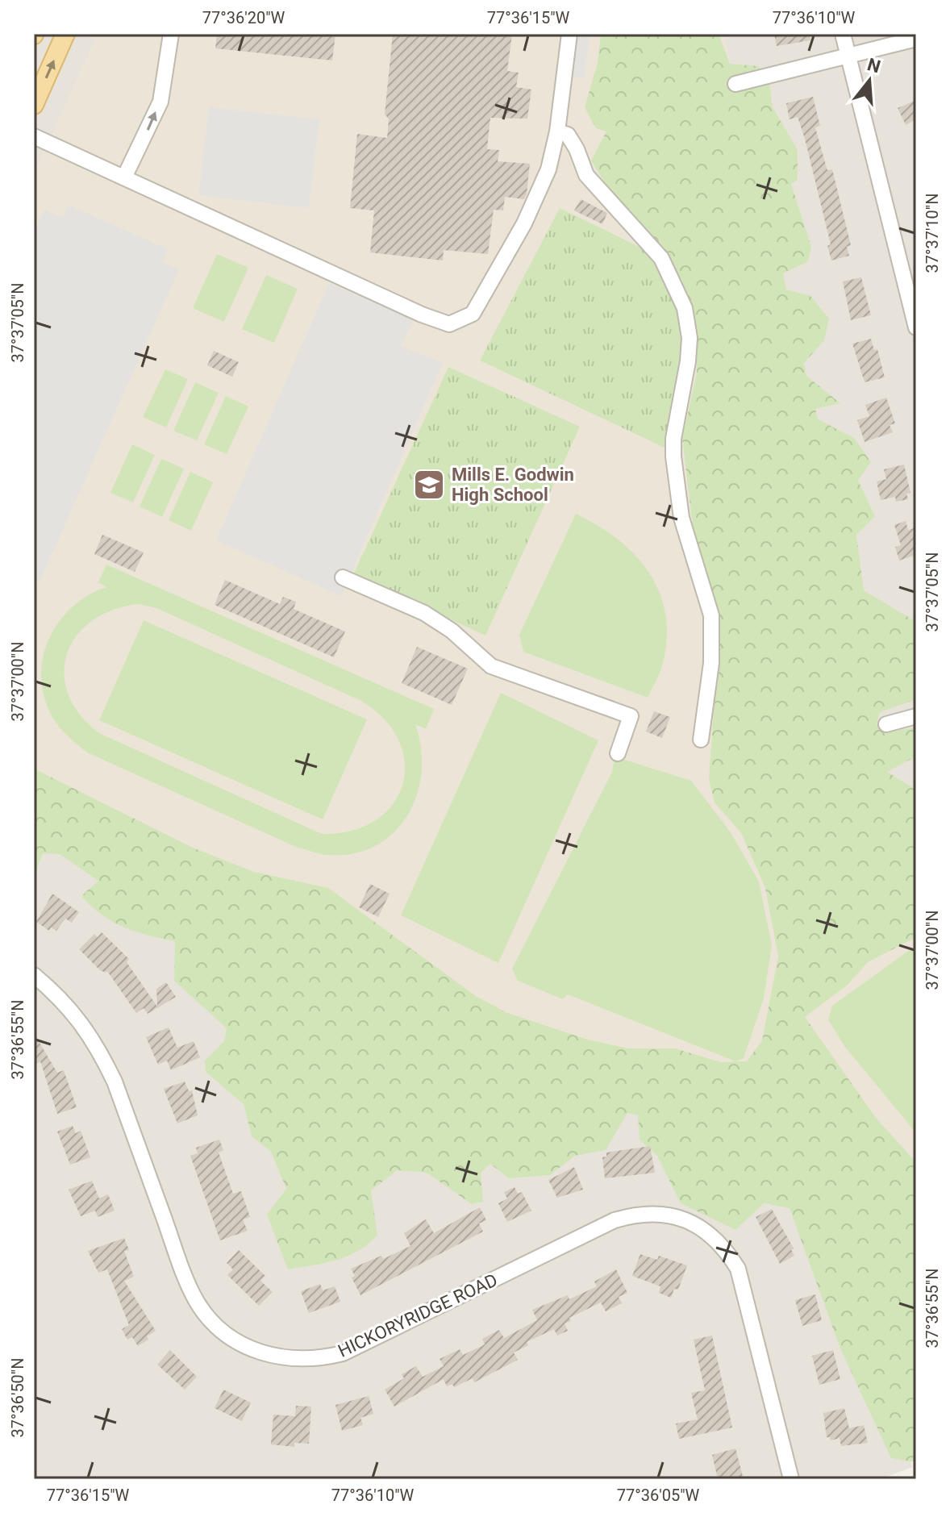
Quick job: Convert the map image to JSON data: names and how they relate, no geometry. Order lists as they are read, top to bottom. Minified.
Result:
{"streets":{"street":["HICKORYRIDGE ROAD"]},"places":{"school or university":["Mills E. Godwin High School"]},"north":"top","coordinates":["77°36'20\"W","77°36'15\"W","77°36'10\"W","37°37'10\"N","37°37'05\"N","37°37'00\"N","37°36'55\"N","37°36'50\"N","77°36'05\"W"]}
